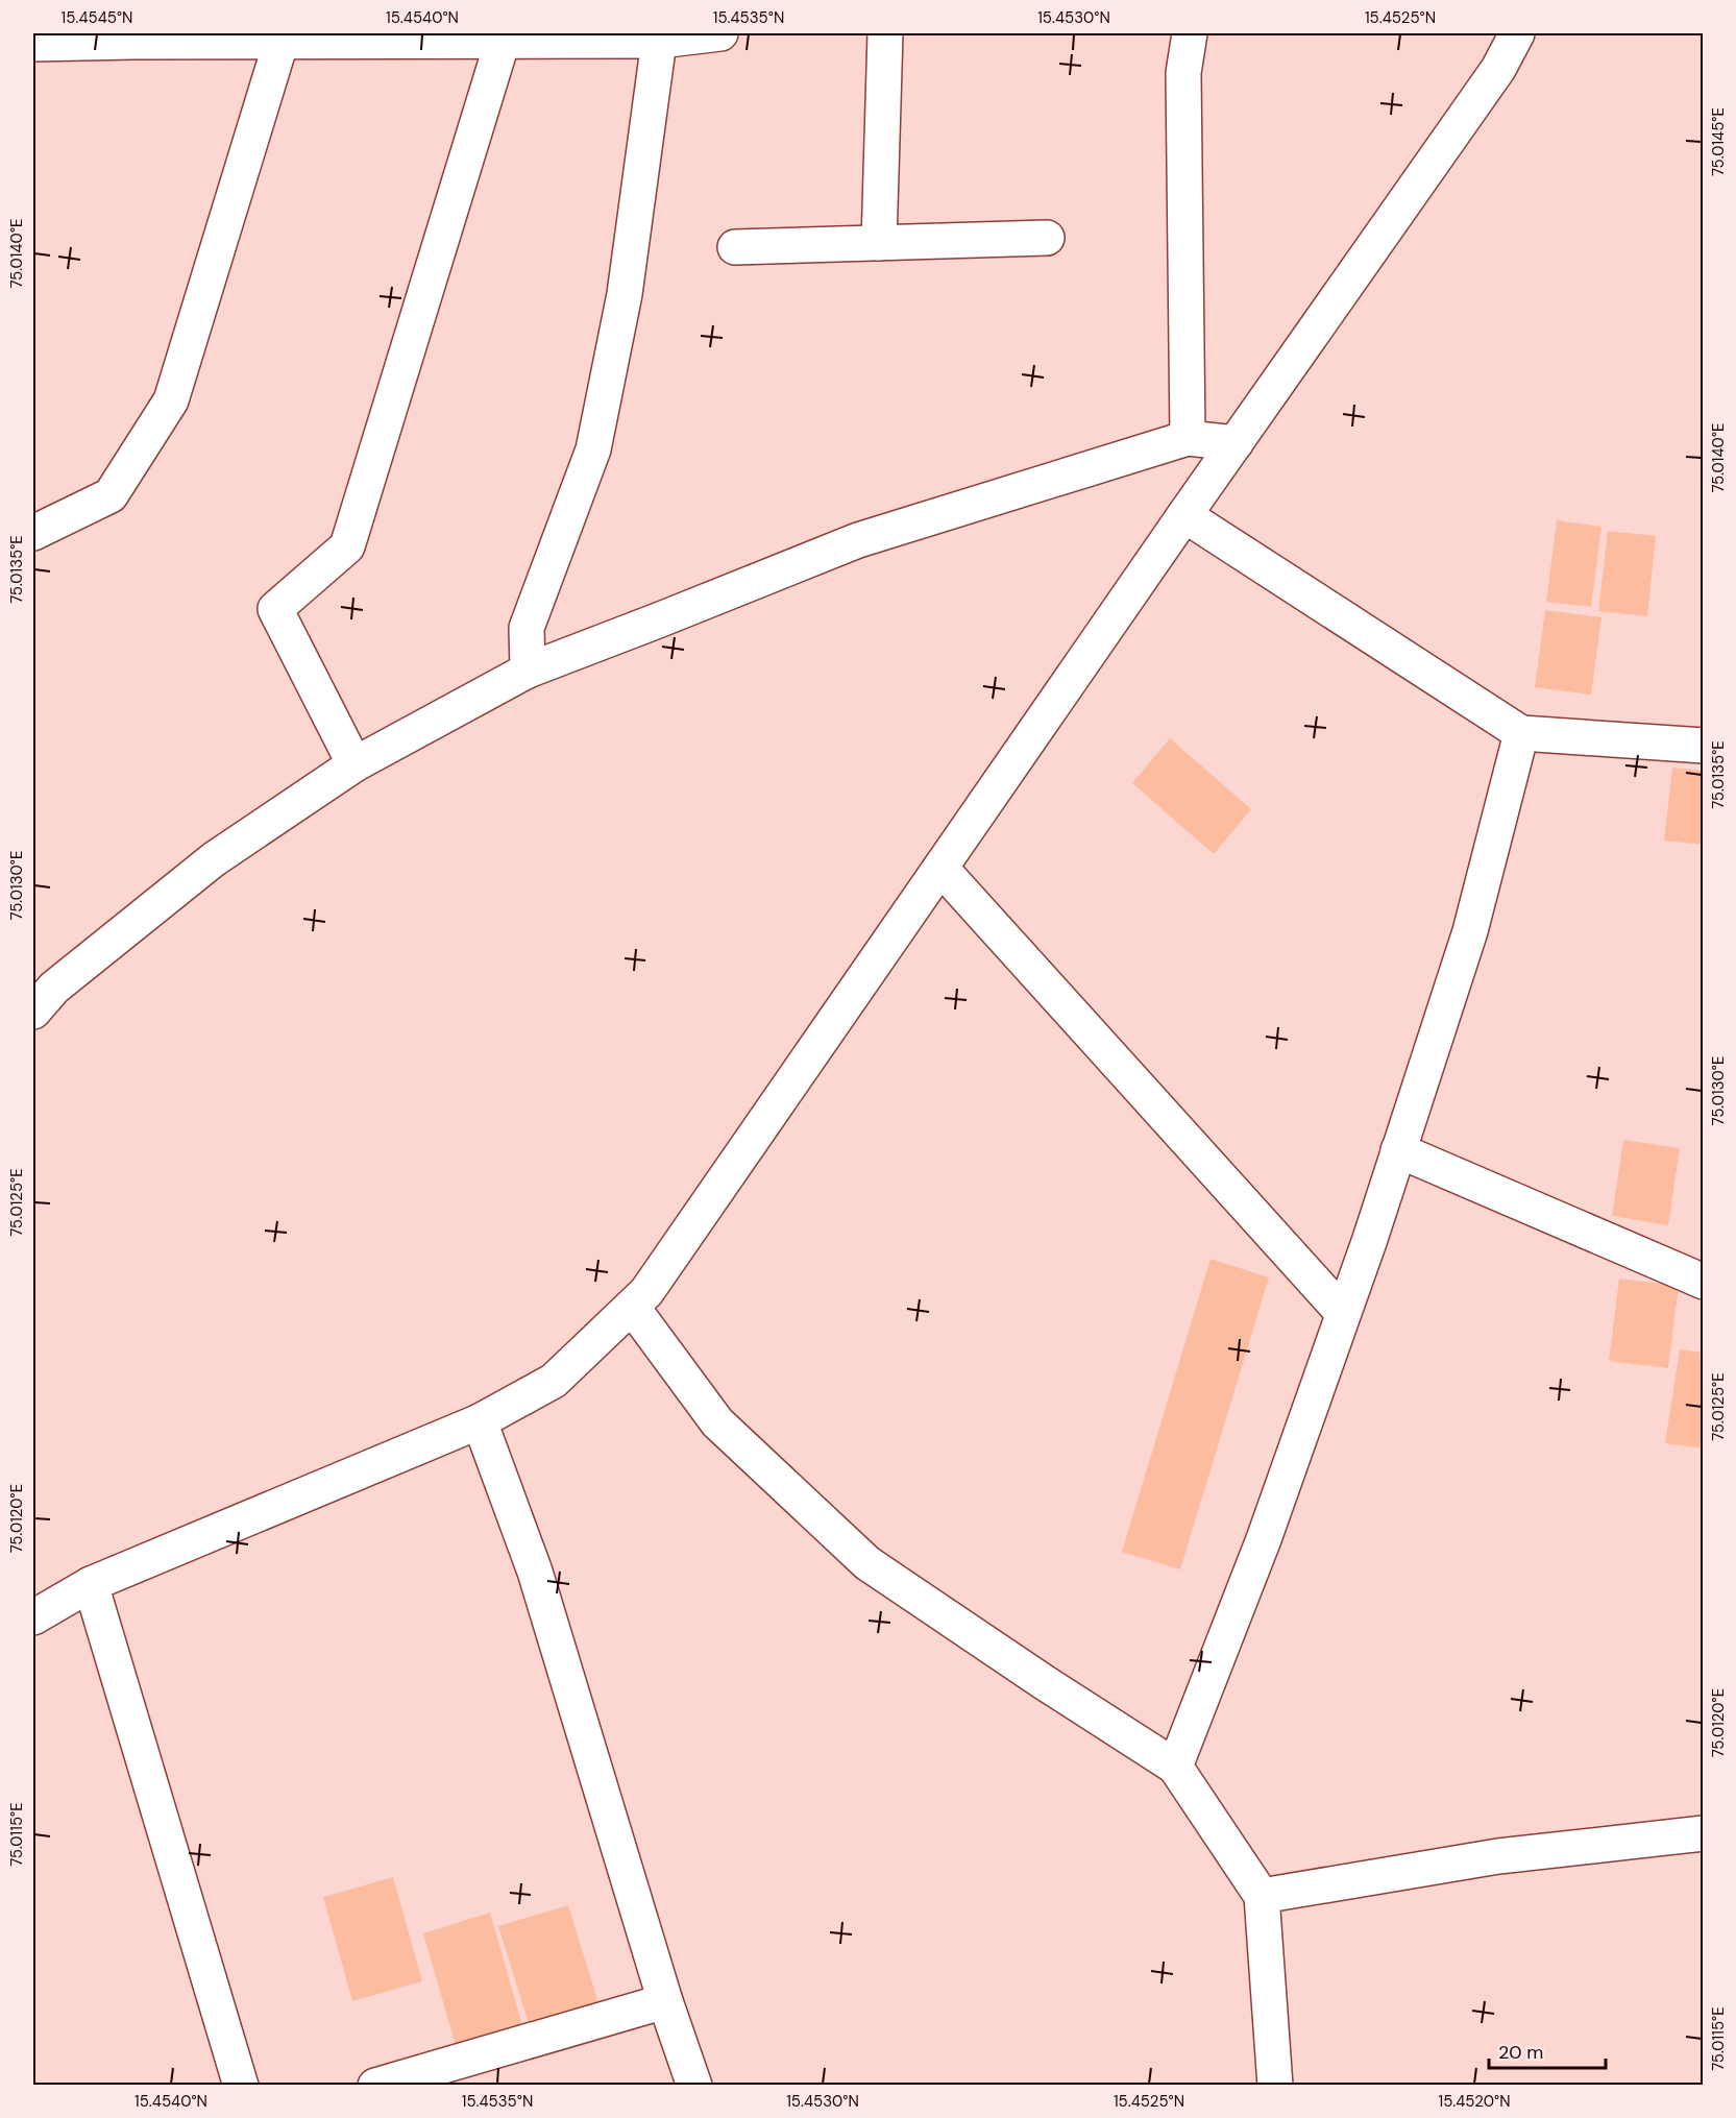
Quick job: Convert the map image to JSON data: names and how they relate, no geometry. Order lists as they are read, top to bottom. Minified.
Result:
{"scale_bar":"20 m","coordinates":["15.4545°N","15.4540°N","15.4535°N","15.4530°N","15.4525°N","75.0145°E","75.0140°E","75.0135°E","75.0130°E","75.0125°E","75.0120°E","75.0115°E","15.4520°N"]}
